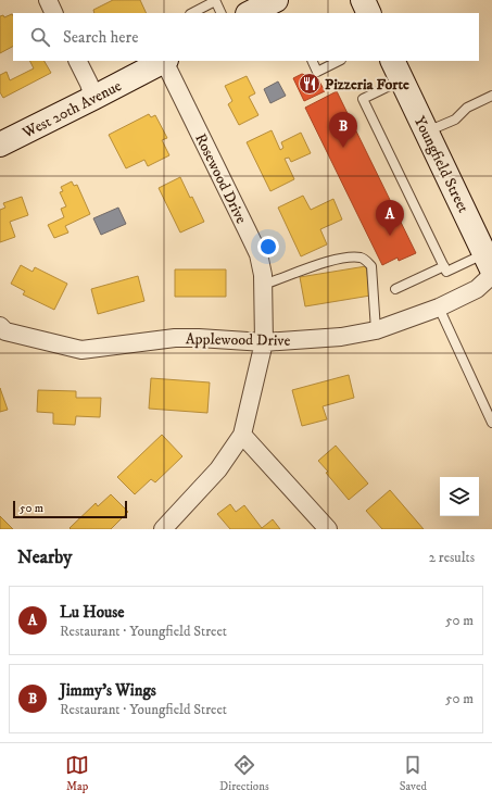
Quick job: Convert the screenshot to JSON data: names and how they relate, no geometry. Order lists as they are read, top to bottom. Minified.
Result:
{"streets":{"street":["West 20th Avenue","Youngfield Street","Rosewood Drive","Applewood Drive"]},"crossings":[["West 20th Avenue","Rosewood Drive"],["Youngfield Street","Applewood Drive"],["Rosewood Drive","Applewood Drive"]],"places":{"restaurant":["Pizzeria Forte"]},"scale_bar":"50 m","page":{"search":"Search here","pins":["B","A"],"scale":"50 m","heading":["Nearby","2 results"],"list":[{"mark":"A","name":"Lu House","note":"Restaurant · Youngfield Street","value":"50 m"},{"mark":"B","name":"Jimmy's Wings","note":"Restaurant · Youngfield Street","value":"50 m"}],"nav":["Map","Directions","Saved"]}}
